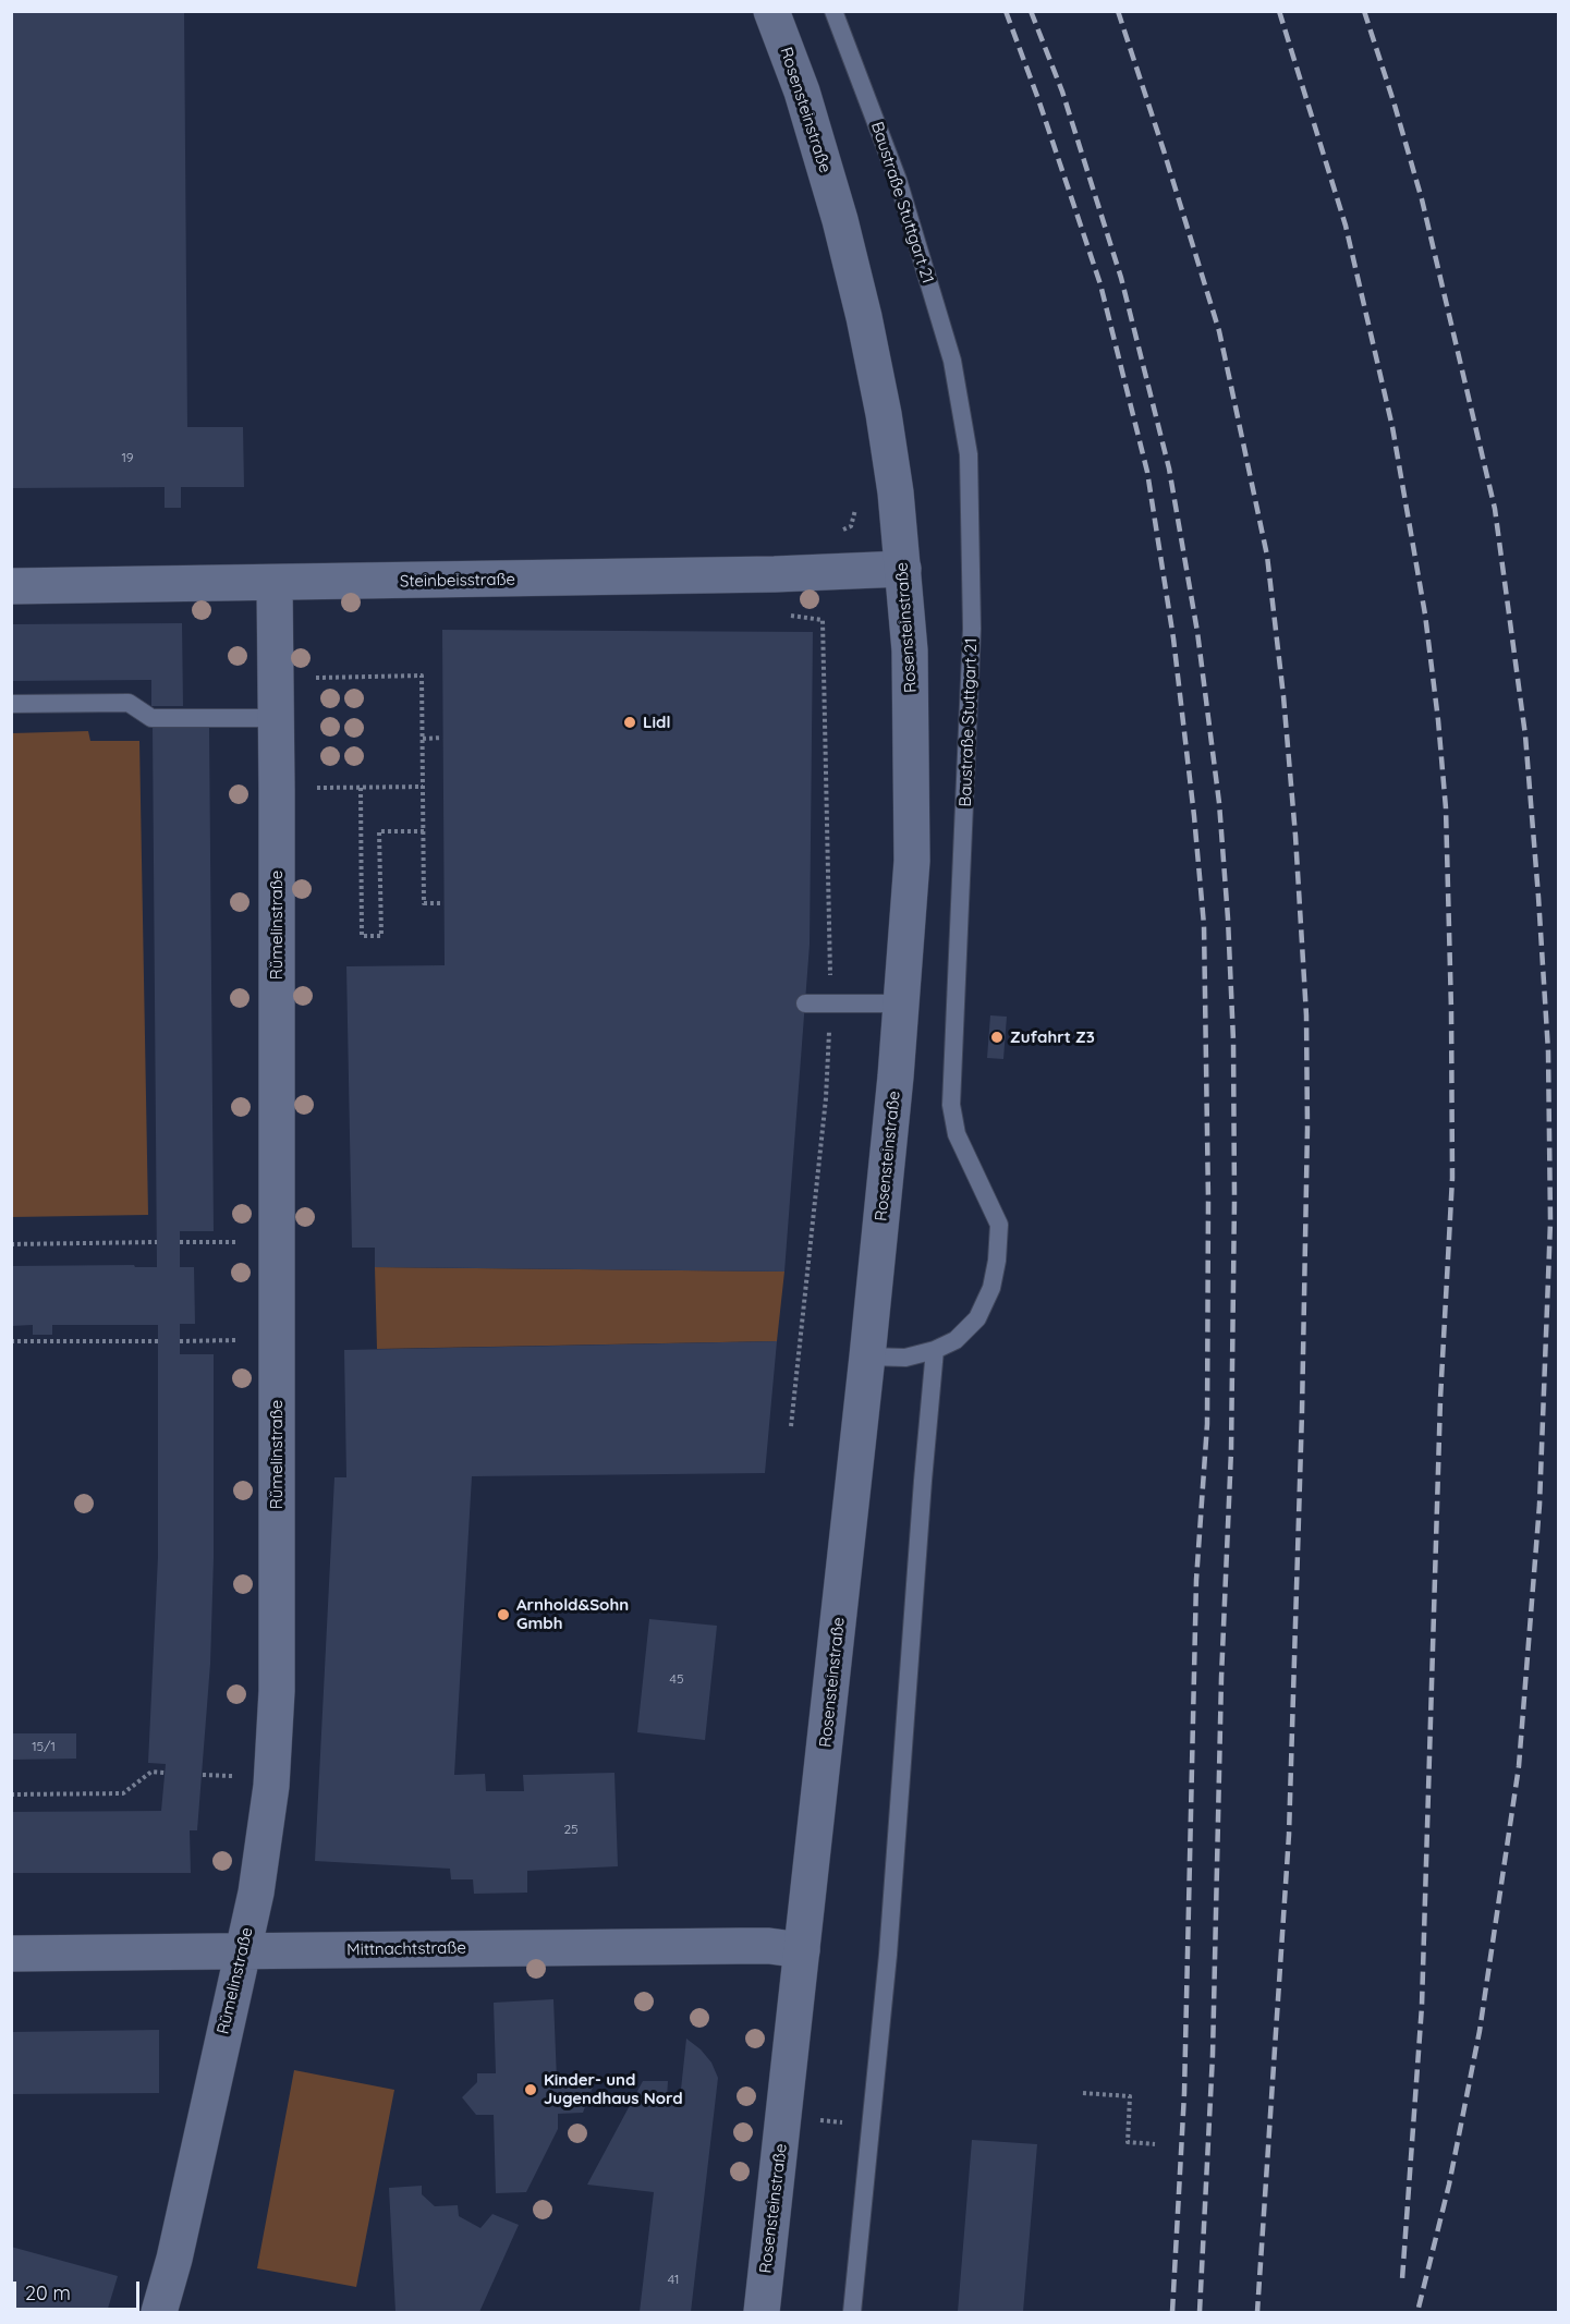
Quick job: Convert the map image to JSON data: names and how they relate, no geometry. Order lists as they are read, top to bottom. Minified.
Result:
{"streets":{"street":["Rosensteinstraße","Steinbeisstraße","Rümelinstraße","Mittnachtstraße"],"lane":["Baustraße Stuttgart 21"]},"crossings":[["Rosensteinstraße","Baustraße Stuttgart 21"],["Rosensteinstraße","Steinbeisstraße"],["Rosensteinstraße","Mittnachtstraße"],["Steinbeisstraße","Rümelinstraße"],["Rümelinstraße","Mittnachtstraße"]],"places":["Lidl","Zufahrt Z3","Arnhold&Sohn Gmbh","Kinder- und Jugendhaus Nord"],"house_numbers":["19","45","15/1","25","41"],"scale_bar":"20 m"}
